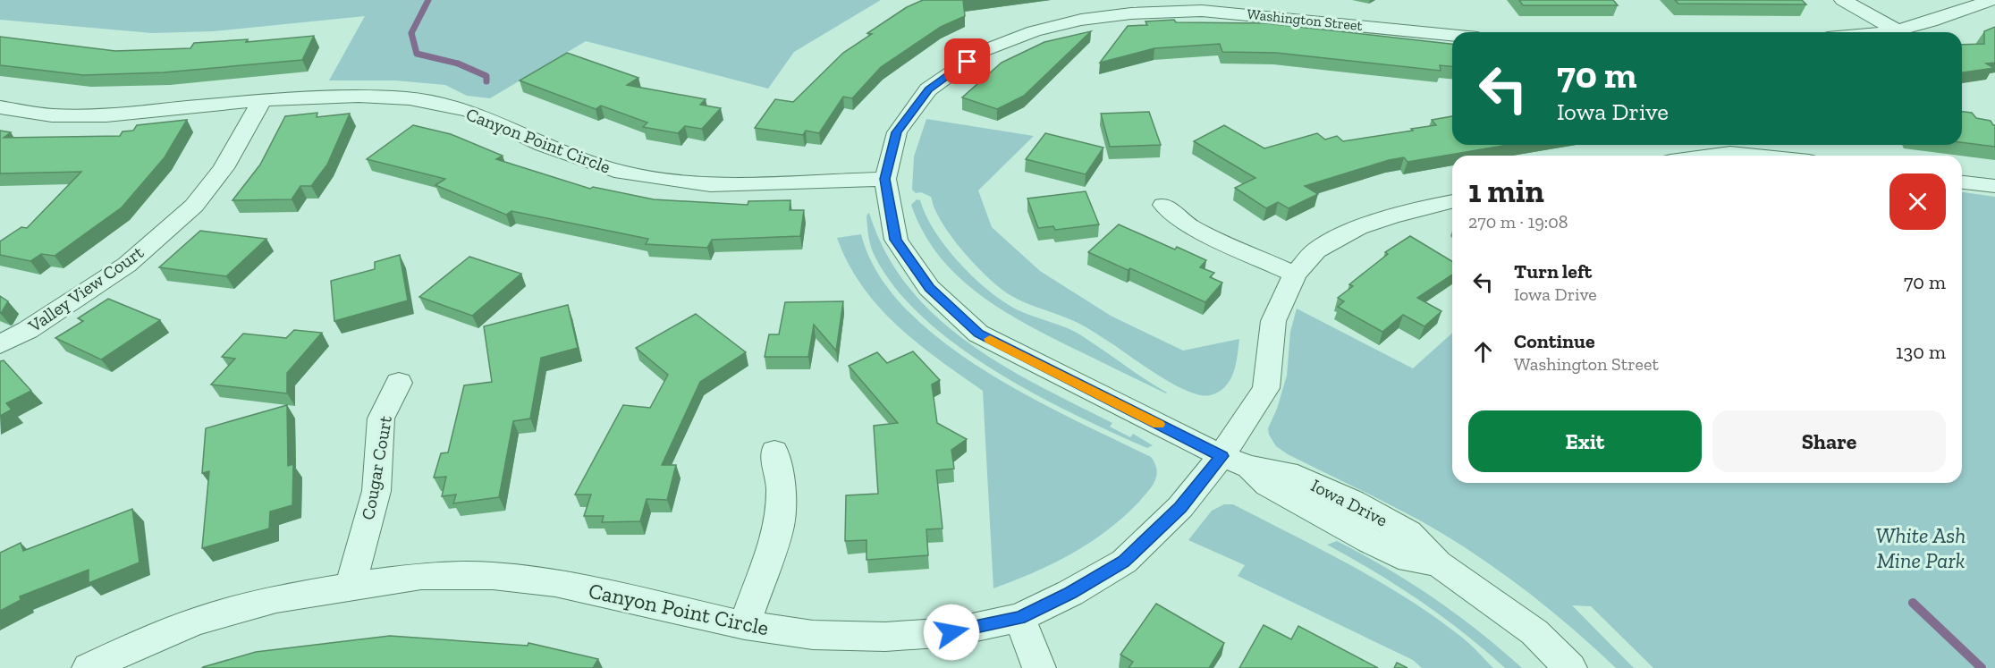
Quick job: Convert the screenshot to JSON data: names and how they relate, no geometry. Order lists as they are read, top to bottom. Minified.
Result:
{"streets":{"street":["Washington Street","Canyon Point Circle","Valley View Court","Cougar Court","Iowa Drive"]},"crossings":[["Washington Street","Canyon Point Circle"],["Washington Street","Iowa Drive"],["Canyon Point Circle","Valley View Court"],["Canyon Point Circle","Cougar Court"],["Canyon Point Circle","Iowa Drive"]],"parks":["White Ash Mine Park"],"page":{"turn":["70 m","Iowa Drive"],"heading":["1 min","270 m · 19:08"],"list":[{"name":"Turn left","note":"Iowa Drive","value":"70 m"},{"name":"Continue","note":"Washington Street","value":"130 m"}],"buttons":["Exit","Share"]}}
